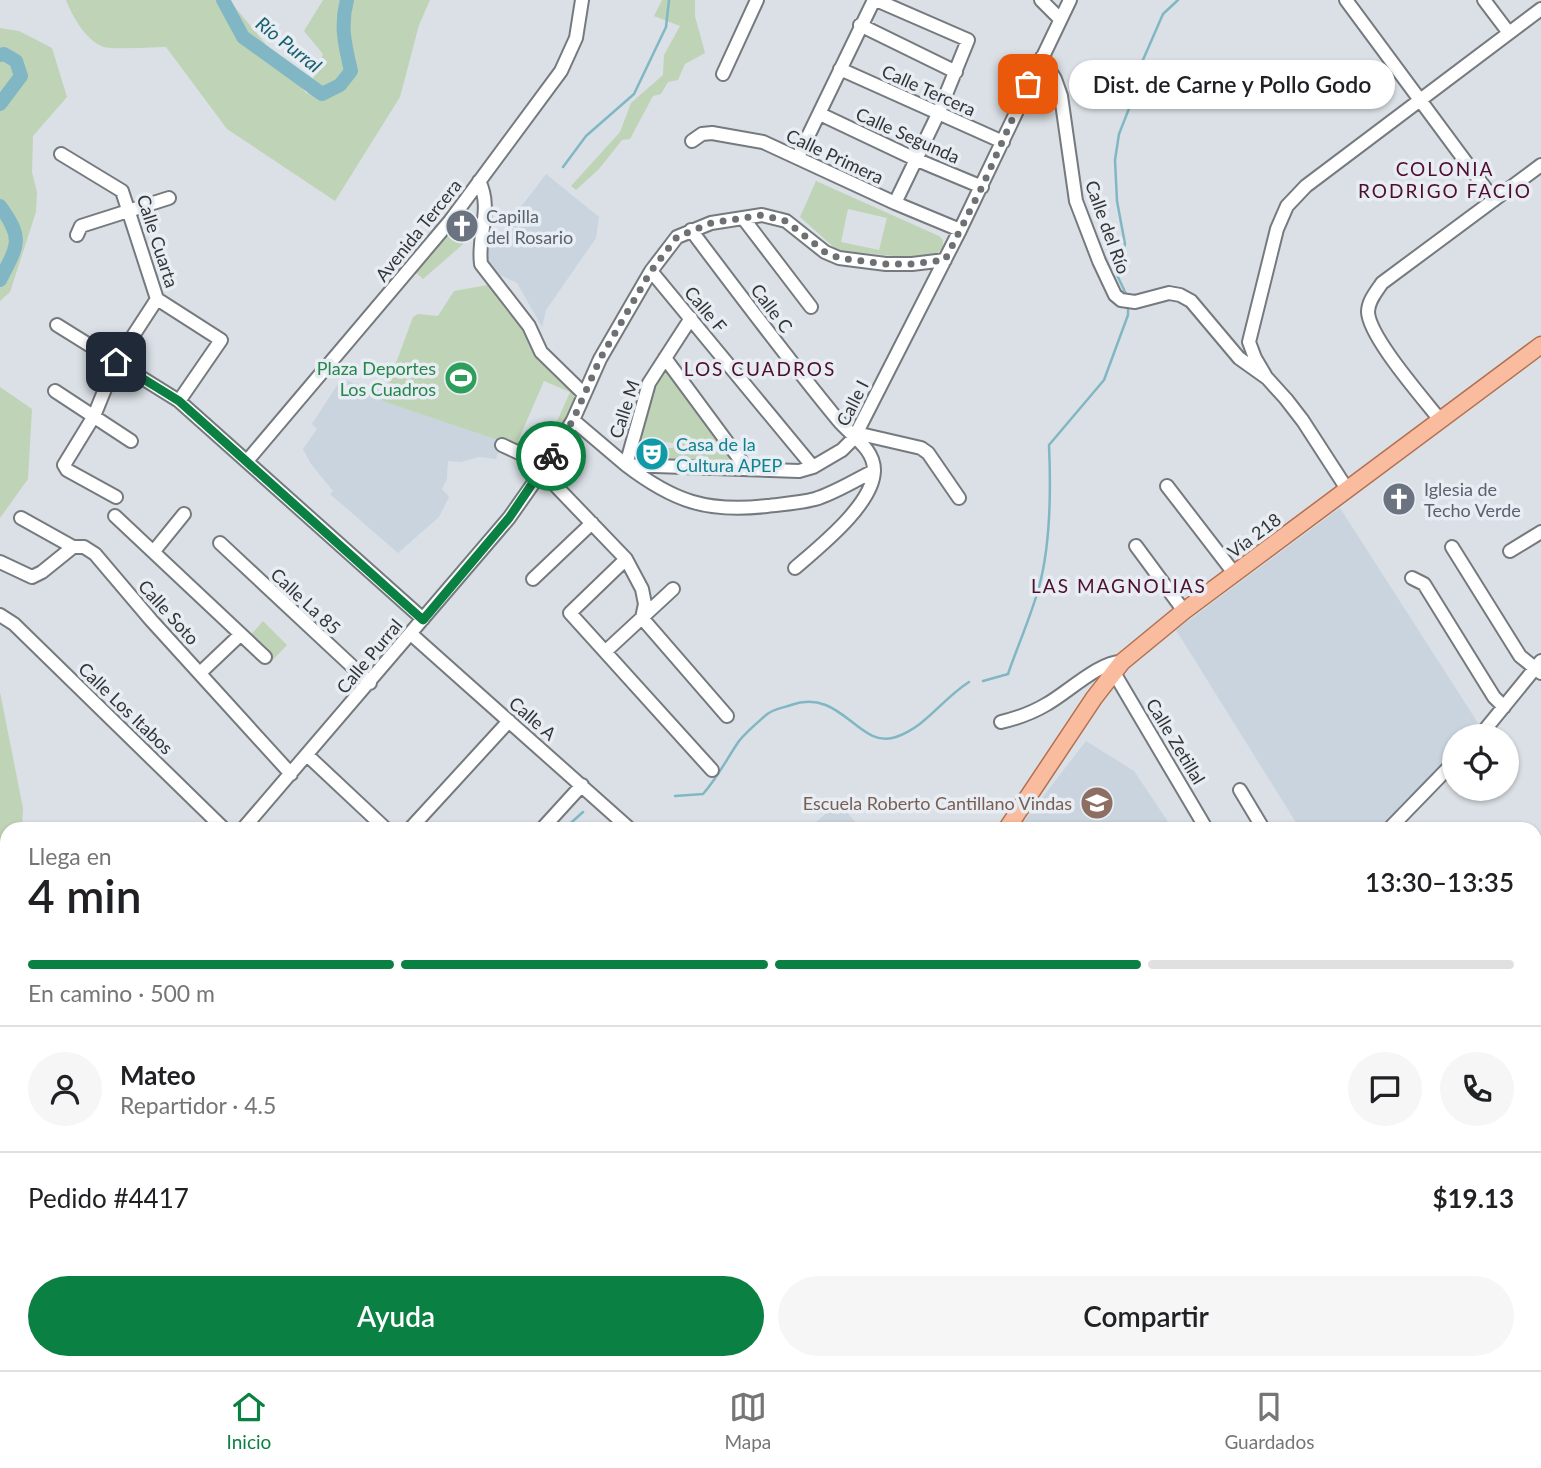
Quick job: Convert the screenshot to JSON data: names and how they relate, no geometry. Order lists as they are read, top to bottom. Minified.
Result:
{"streets":{"main road":["Vía 218"],"street":["Calle Tercera","Calle Segunda","Calle Primera","Calle del Río","Avenida Tercera","Calle Cuarta","Calle C","Calle F","Calle I","Calle M","Calle La 85","Calle Soto","Calle Purral","Calle Los Itabos","Calle A","Calle Zetillal"]},"crossings":[["Calle del Río","Vía 218"],["Calle C","Calle I"],["Calle C","Calle M"],["Calle C","Calle Purral"],["Calle F","Calle I"],["Calle F","Calle M"],["Calle F","Calle Purral"],["Calle I","Calle M"],["Calle I","Calle Purral"],["Vía 218","Calle Zetillal"],["Calle La 85","Calle Purral"],["Calle Soto","Calle Purral"],["Calle Purral","Calle A"]],"districts":["COLONIA RODRIGO FACIO","LOS CUADROS","LAS MAGNOLIAS"],"water":["Río Purral"],"places":{"other":["Dist. de Carne y Pollo Godo"],"church":["Capilla del Rosario","Iglesia de Techo Verde"],"sports":["Plaza Deportes Los Cuadros"],"theatre":["Casa de la Cultura APEP"],"school or university":["Escuela Roberto Cantillano Vindas"]},"page":{"bubble":"Dist. de Carne y Pollo Godo","heading":["4 min","Llega en","13:30–13:35"],"panel":["Mateo","Repartidor · 4.5","Pedido #4417","$19.13"],"bar":"En camino · 500 m","buttons":["Ayuda","Compartir"],"tabs":["Inicio","Mapa","Guardados"]}}
